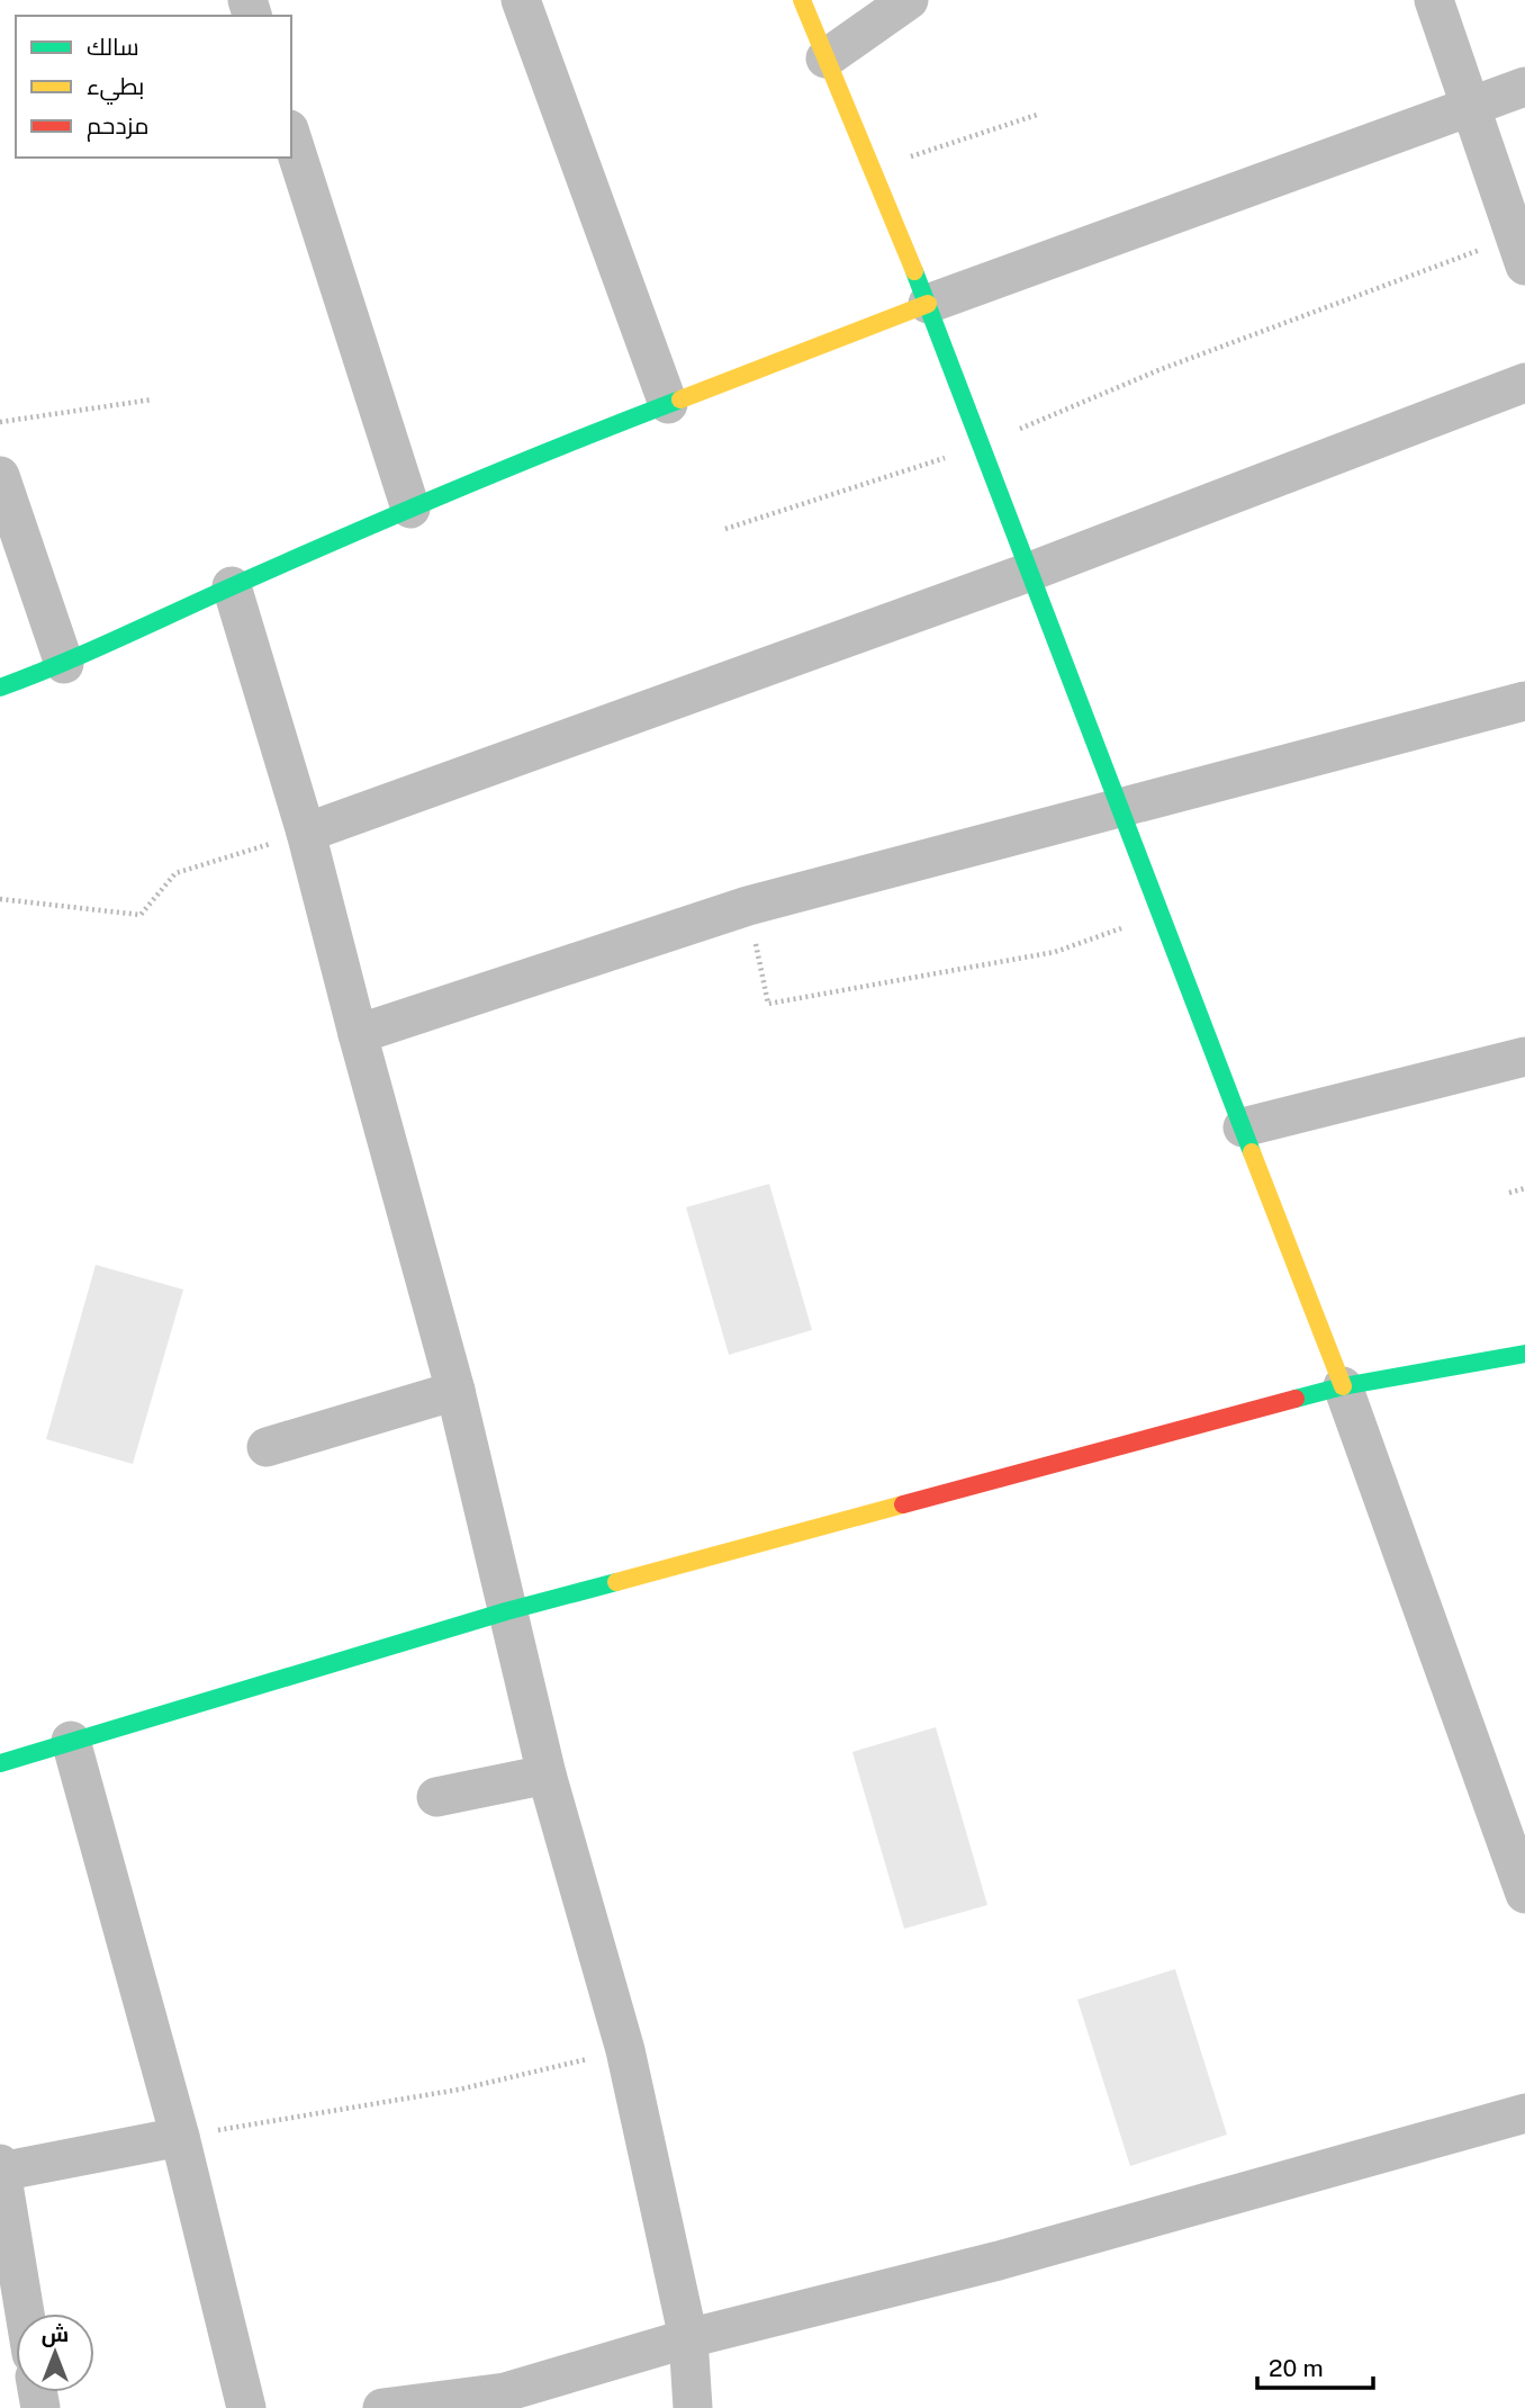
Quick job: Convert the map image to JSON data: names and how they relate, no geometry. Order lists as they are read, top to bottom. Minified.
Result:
{"legend":["سالك","بطيء","مزدحم"],"scale_bar":"20 m","north":"top"}
